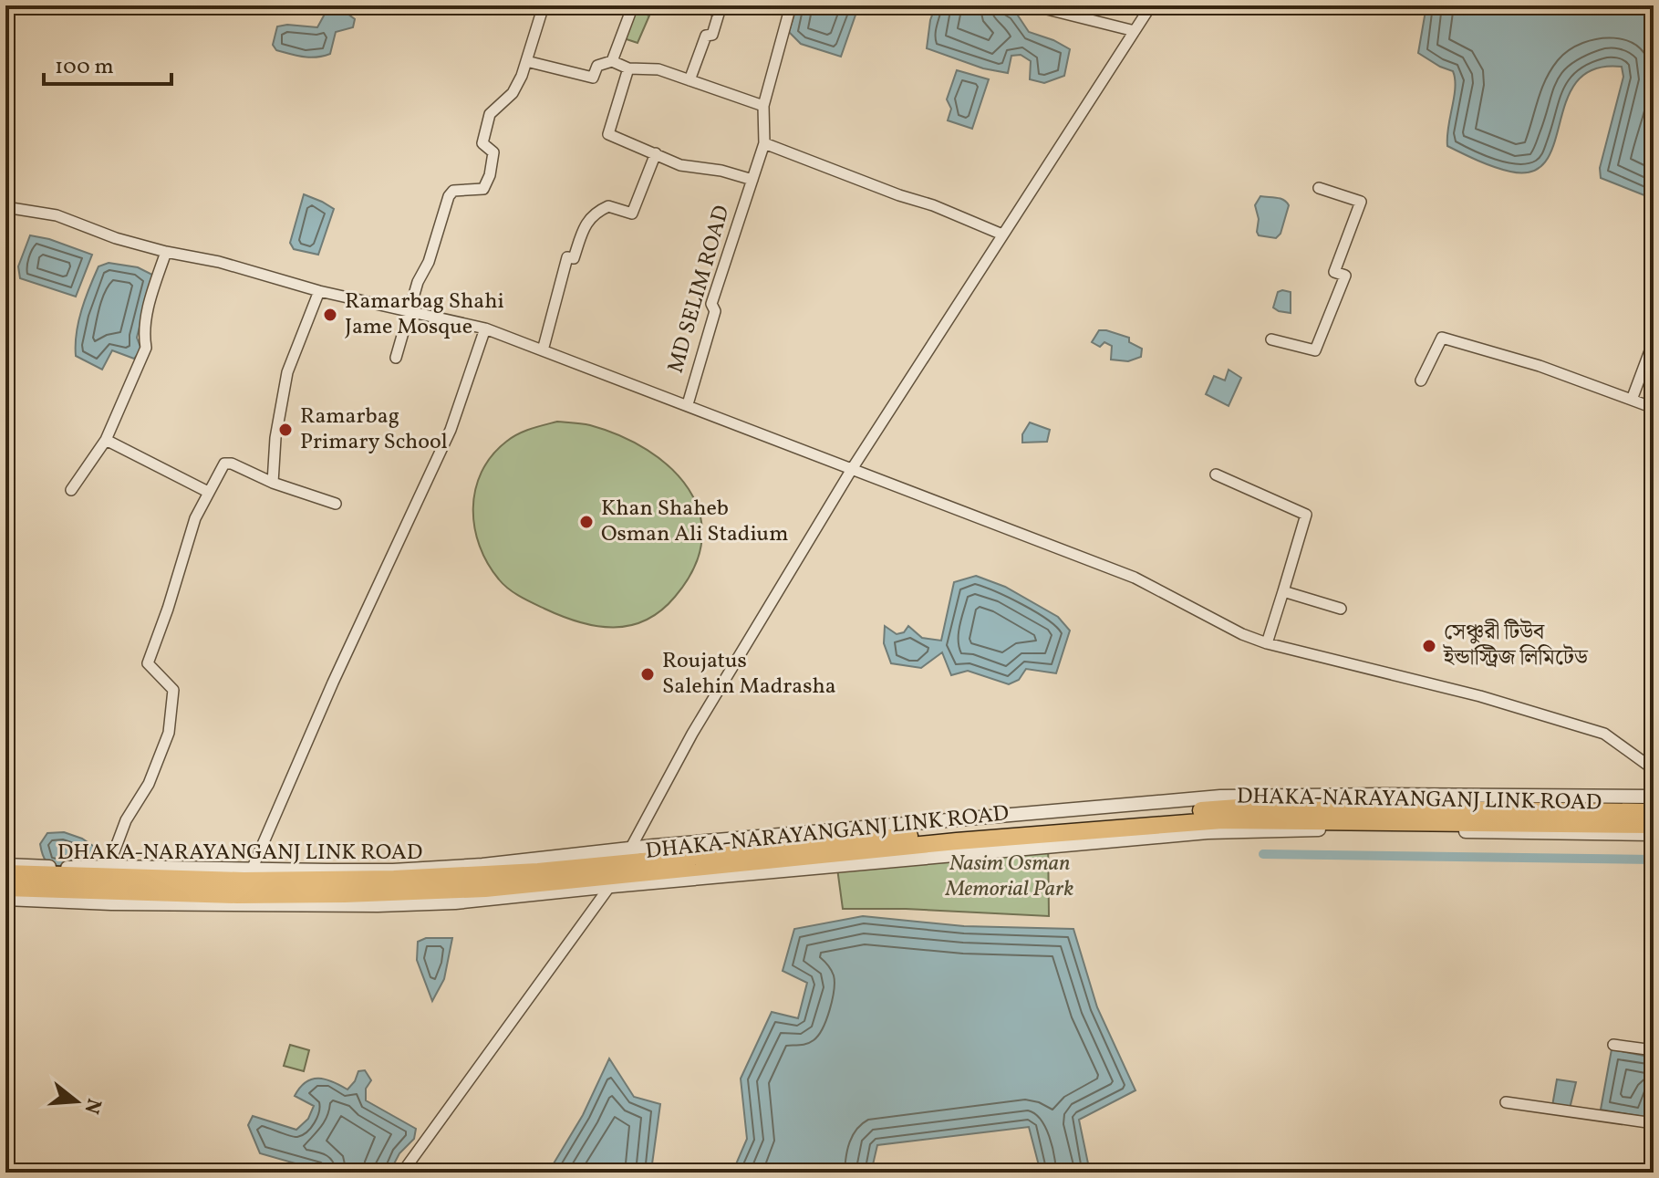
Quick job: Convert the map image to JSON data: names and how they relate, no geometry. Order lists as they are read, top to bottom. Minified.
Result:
{"streets":{"main road":["DHAKA-NARAYANGANJ LINK ROAD"],"street":["MD SELIM ROAD"]},"parks":["Nasim Osman Memorial Park"],"places":["Ramarbag Shahi Jame Mosque","Ramarbag Primary School","Khan Shaheb Osman Ali Stadium","সেঞ্চুরী টিউব ইন্ডাস্ট্রিজ লিমিটেড","Roujatus Salehin Madrasha"],"scale_bar":"100 m","north":"right"}
